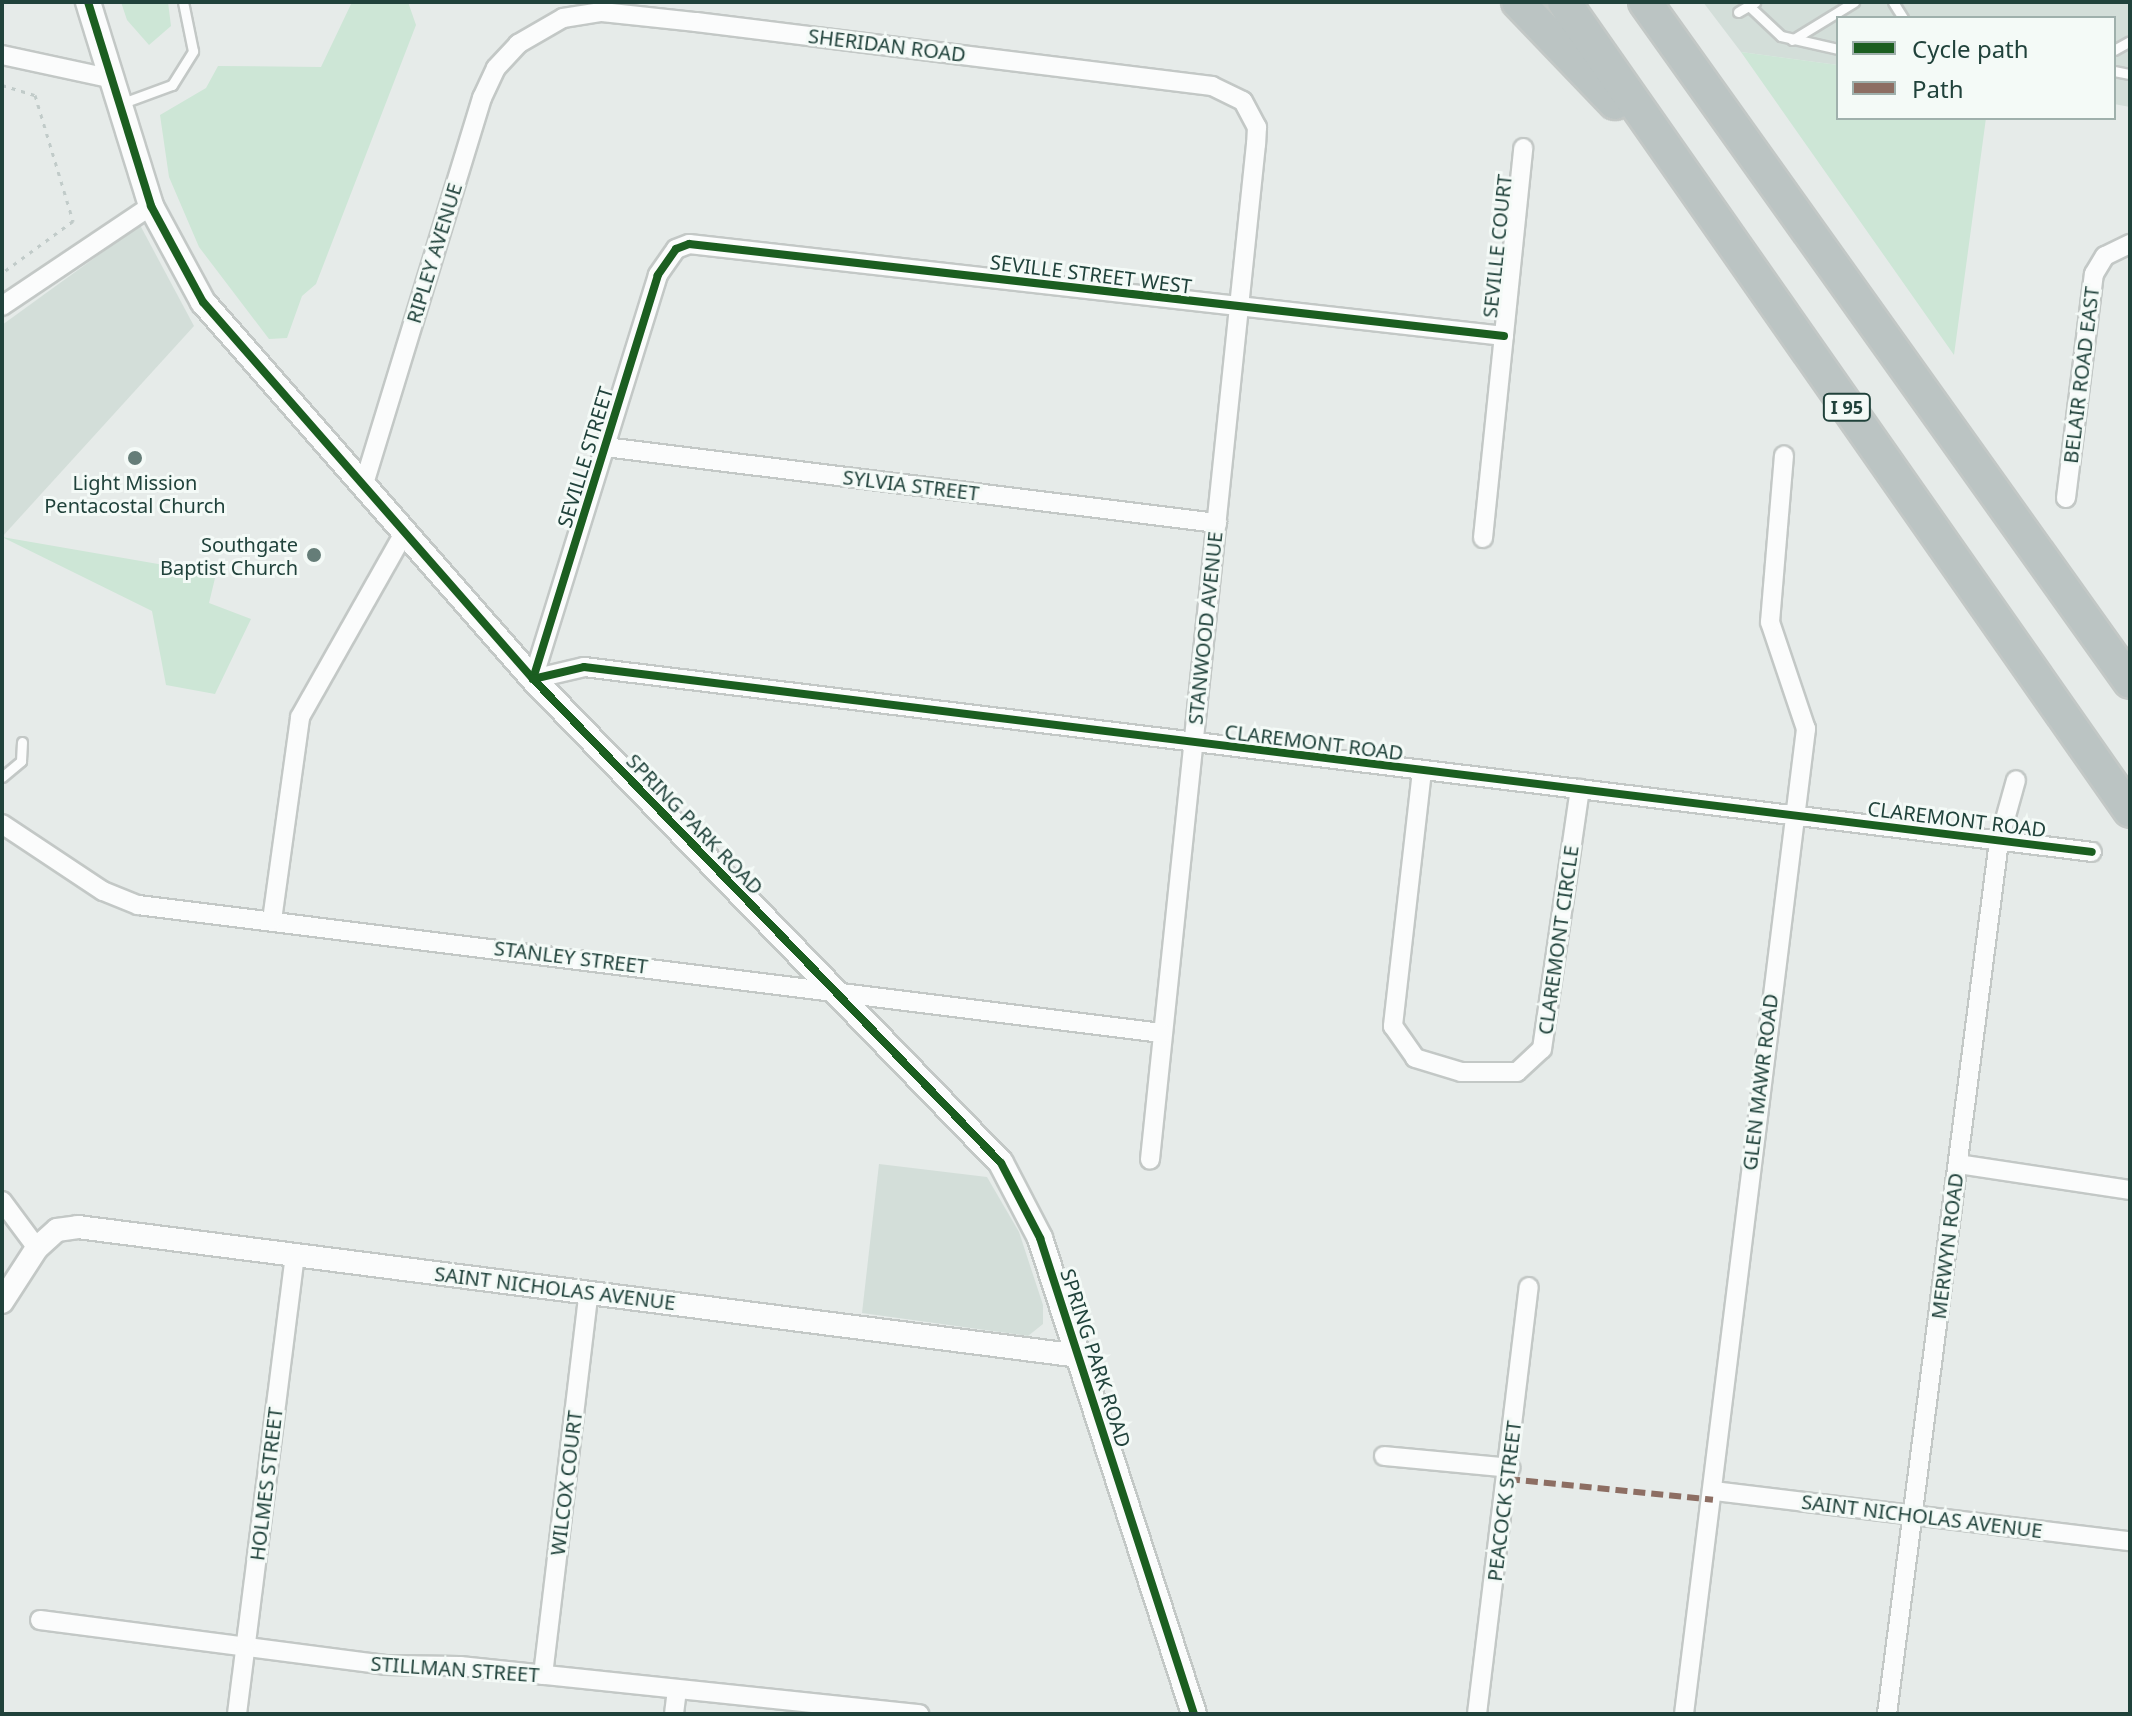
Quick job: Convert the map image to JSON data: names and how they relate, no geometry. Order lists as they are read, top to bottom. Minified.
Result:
{"streets":{"highway":["I 95"],"main road":["SPRING PARK ROAD"],"street":["SHERIDAN ROAD","SEVILLE COURT","RIPLEY AVENUE","SEVILLE STREET WEST","BELAIR ROAD EAST","SEVILLE STREET","SYLVIA STREET","STANWOOD AVENUE","CLAREMONT ROAD","CLAREMONT CIRCLE","STANLEY STREET","GLEN MAWR ROAD","MERWYN ROAD","SAINT NICHOLAS AVENUE","WILCOX COURT","HOLMES STREET","PEACOCK STREET","STILLMAN STREET"]},"crossings":[["SHERIDAN ROAD","RIPLEY AVENUE"],["SHERIDAN ROAD","STANWOOD AVENUE"],["SEVILLE COURT","SEVILLE STREET WEST"],["RIPLEY AVENUE","SPRING PARK ROAD"],["SEVILLE STREET WEST","SEVILLE STREET"],["SEVILLE STREET WEST","STANWOOD AVENUE"],["SEVILLE STREET","SYLVIA STREET"],["SEVILLE STREET","CLAREMONT ROAD"],["SEVILLE STREET","SPRING PARK ROAD"],["SYLVIA STREET","STANWOOD AVENUE"],["STANWOOD AVENUE","CLAREMONT ROAD"],["STANWOOD AVENUE","STANLEY STREET"],["CLAREMONT ROAD","SPRING PARK ROAD"],["CLAREMONT ROAD","CLAREMONT CIRCLE"],["CLAREMONT ROAD","GLEN MAWR ROAD"],["CLAREMONT ROAD","MERWYN ROAD"],["SPRING PARK ROAD","STANLEY STREET"],["SPRING PARK ROAD","SAINT NICHOLAS AVENUE"],["GLEN MAWR ROAD","SAINT NICHOLAS AVENUE"],["MERWYN ROAD","SAINT NICHOLAS AVENUE"],["SAINT NICHOLAS AVENUE","WILCOX COURT"],["SAINT NICHOLAS AVENUE","HOLMES STREET"],["WILCOX COURT","STILLMAN STREET"],["HOLMES STREET","STILLMAN STREET"]],"places":["Light Mission Pentacostal Church","Southgate Baptist Church"],"legend":["Cycle path","Path"]}
